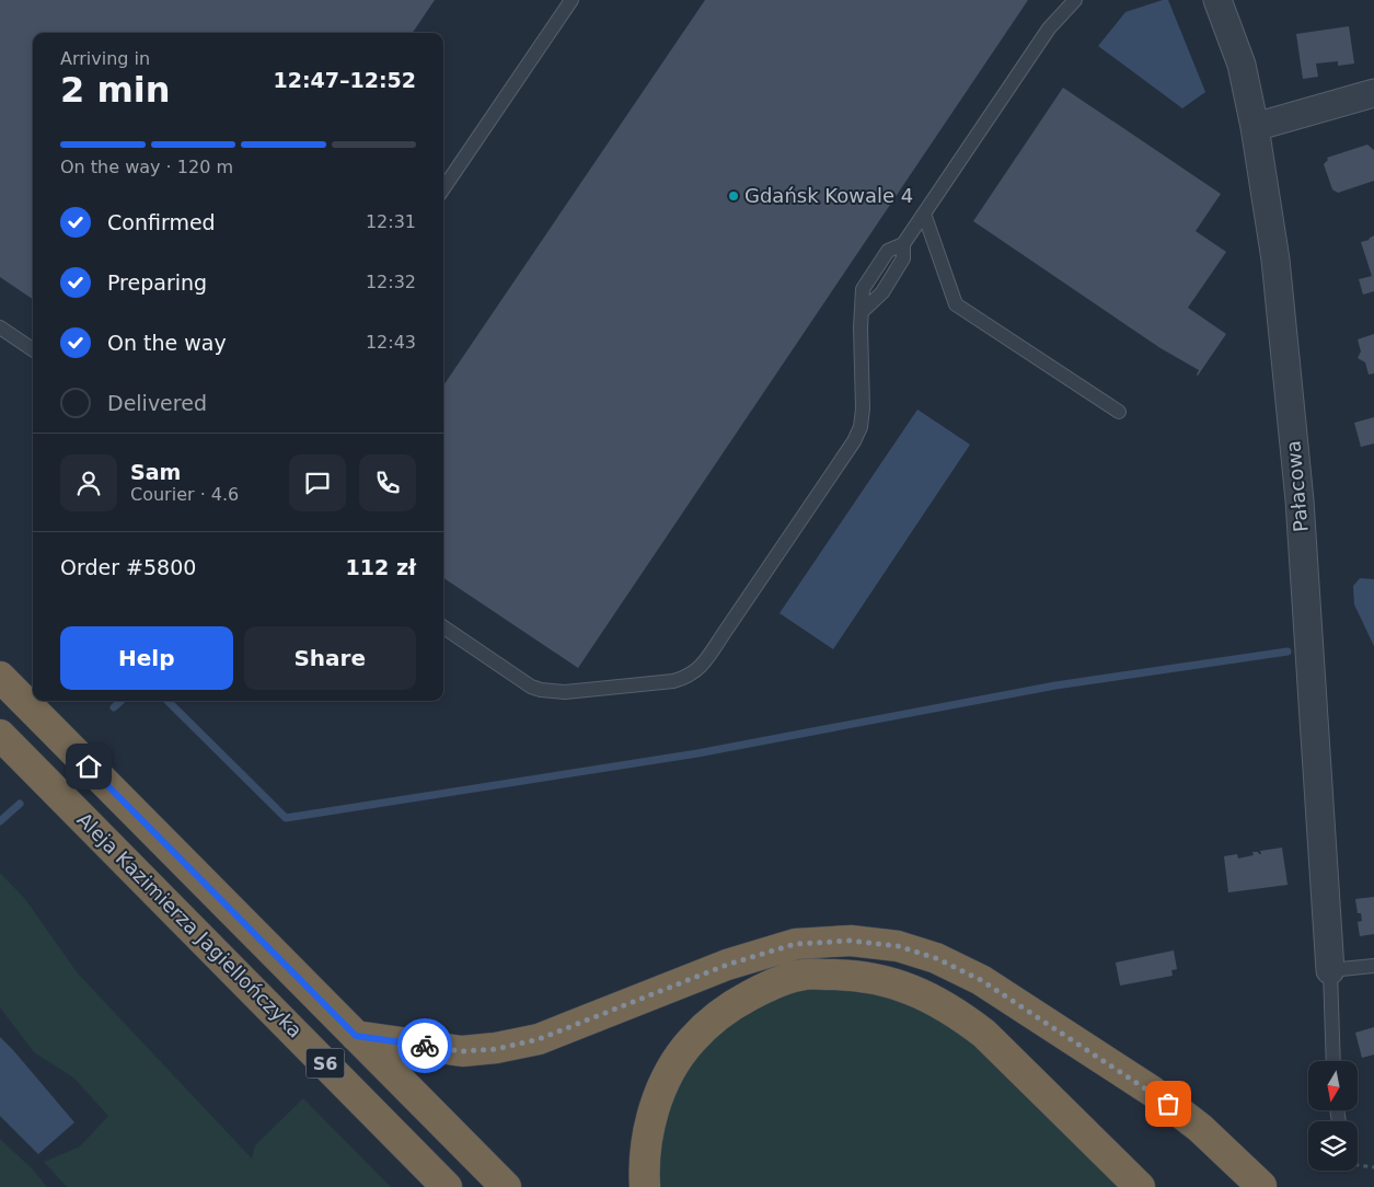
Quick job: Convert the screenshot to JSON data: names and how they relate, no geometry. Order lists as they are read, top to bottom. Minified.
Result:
{"streets":{"highway":["Aleja Kazimierza Jagiellończyka","S6"],"street":["Pałacowa"]},"places":["Gdańsk Kowale 4"],"north":"bottom","page":{"heading":["2 min","Arriving in","12:47–12:52"],"panel":["Sam","Courier · 4.6","Order #5800","112 zł"],"bar":"On the way · 120 m","list":[["Confirmed","12:31"],["Preparing","12:32"],["On the way","12:43"],"Delivered"],"buttons":["Help","Share"]}}
